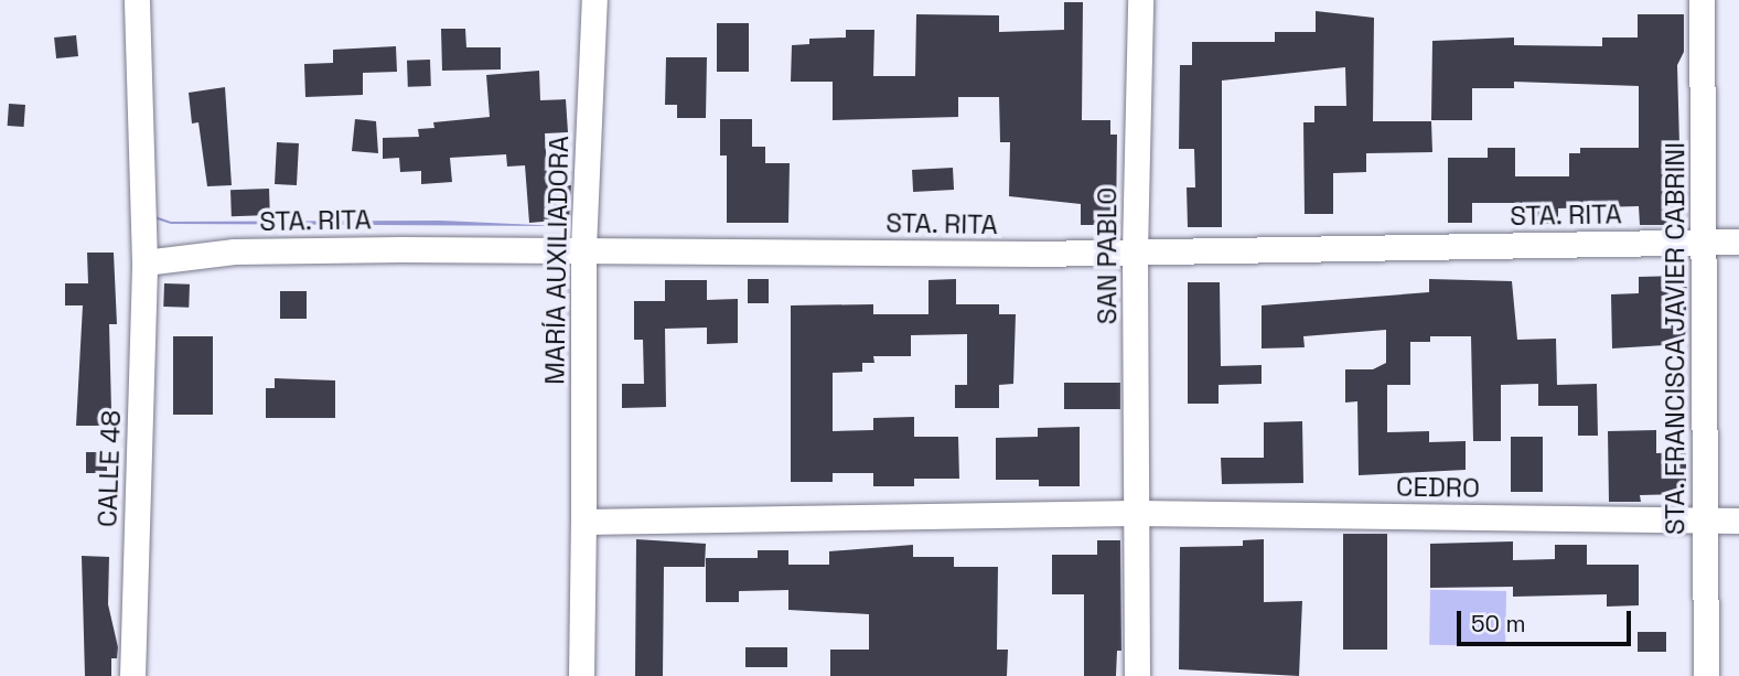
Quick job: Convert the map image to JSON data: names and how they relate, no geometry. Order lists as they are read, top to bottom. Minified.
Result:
{"streets":{"street":["STA. RITA","SAN PABLO","MARÍA AUXILIADORA","STA. FRANCISCA JAVIER CABRINI","CALLE 48","CEDRO"]},"crossings":[["STA. RITA","SAN PABLO"],["STA. RITA","MARÍA AUXILIADORA"],["STA. RITA","STA. FRANCISCA JAVIER CABRINI"],["STA. RITA","CALLE 48"],["SAN PABLO","CEDRO"],["MARÍA AUXILIADORA","CEDRO"],["STA. FRANCISCA JAVIER CABRINI","CEDRO"]],"scale_bar":"50 m"}
